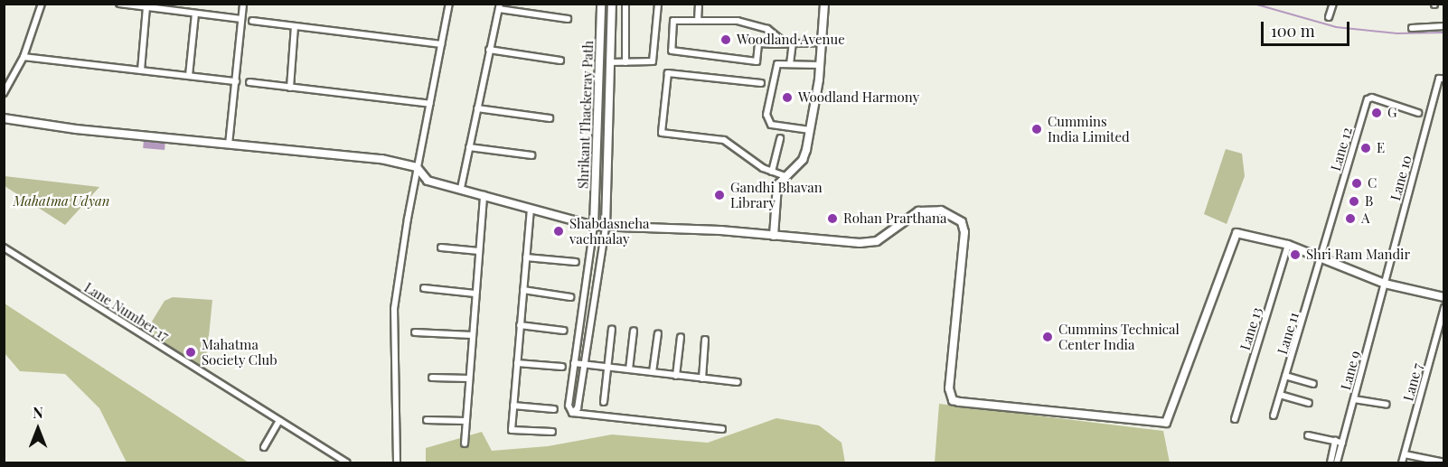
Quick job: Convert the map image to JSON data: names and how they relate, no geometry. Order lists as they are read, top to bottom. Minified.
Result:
{"streets":{"street":["Shrikant Thackeray Path","Lane 12","Lane 10","Lane Number 17","Lane 13","Lane 11","Lane 9","Lane 7"]},"crossings":[["Lane 12","Lane 11"],["Lane 10","Lane 9"]],"parks":["Mahatma Udyan"],"places":["Woodland Avenue","Woodland Harmony","G","Cummins India Limited","E","C","Gandhi Bhavan Library","B","Rohan Prarthana","A","Shabdasneha vachnalay","Shri Ram Mandir","Cummins Technical Center India","Mahatma Society Club"],"scale_bar":"100 m","north":"top"}
